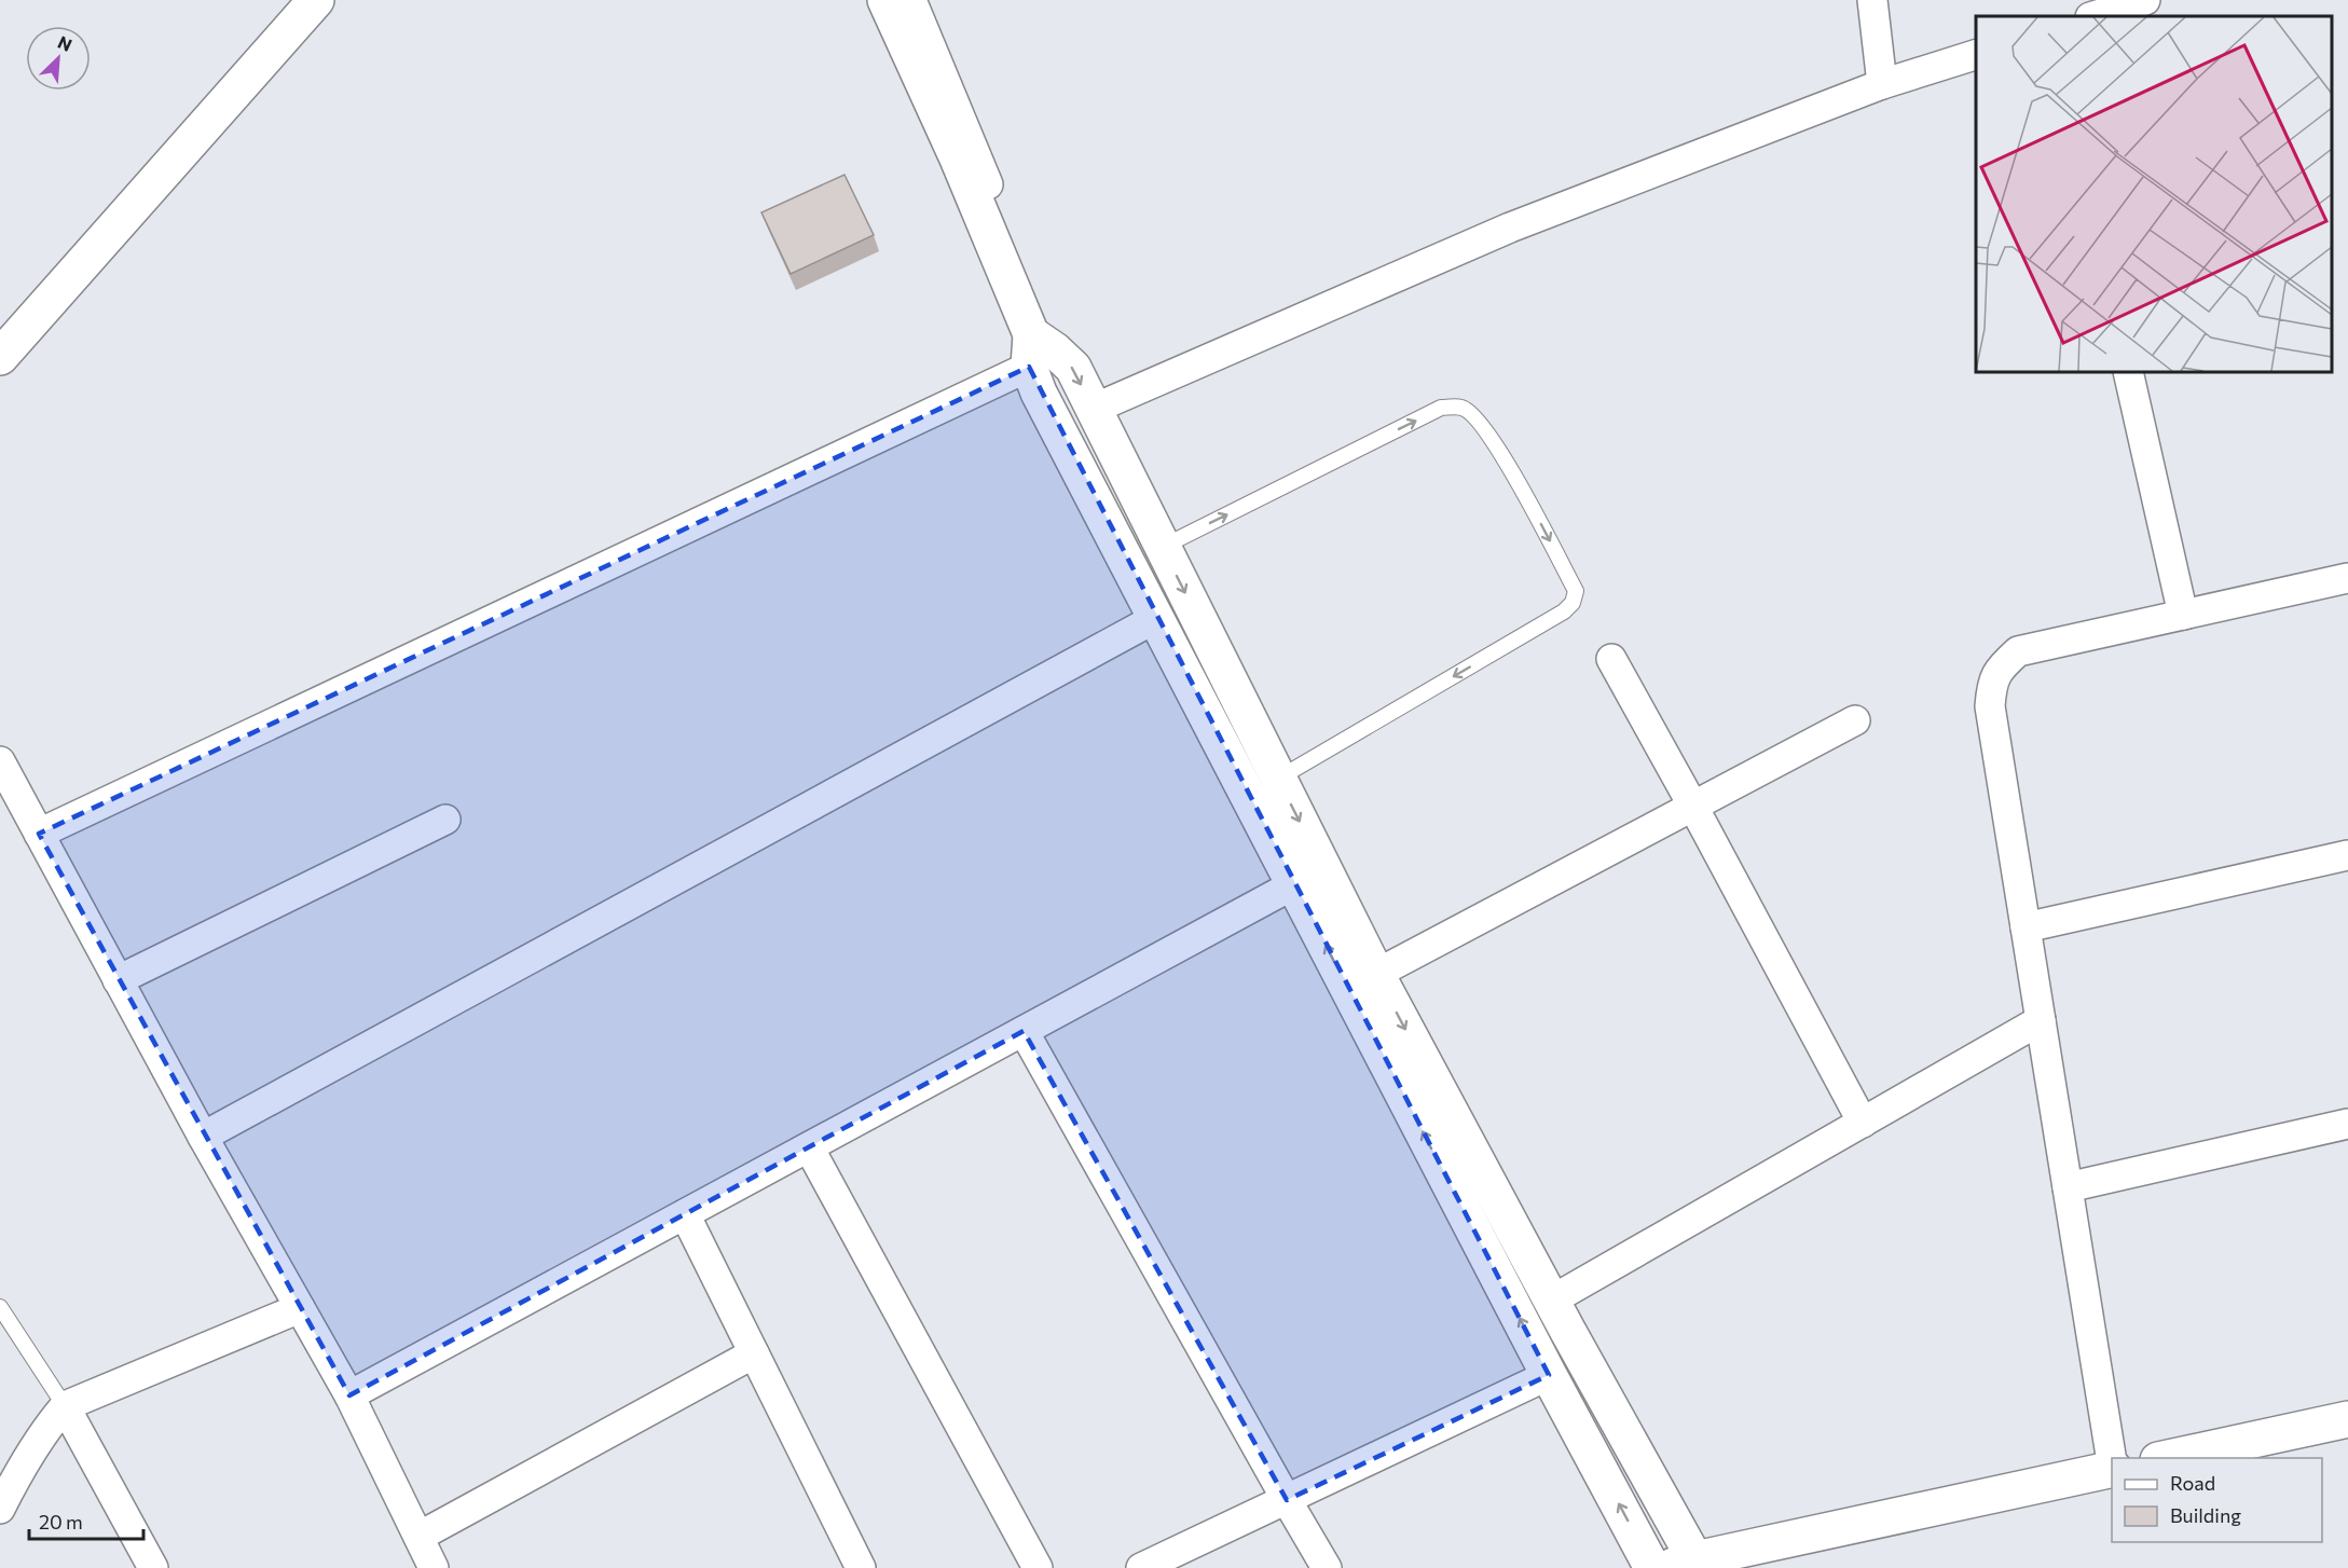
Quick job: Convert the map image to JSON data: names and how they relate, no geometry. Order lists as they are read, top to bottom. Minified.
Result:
{"legend":["Road","Building"],"scale_bar":"20 m","north":"top right"}
